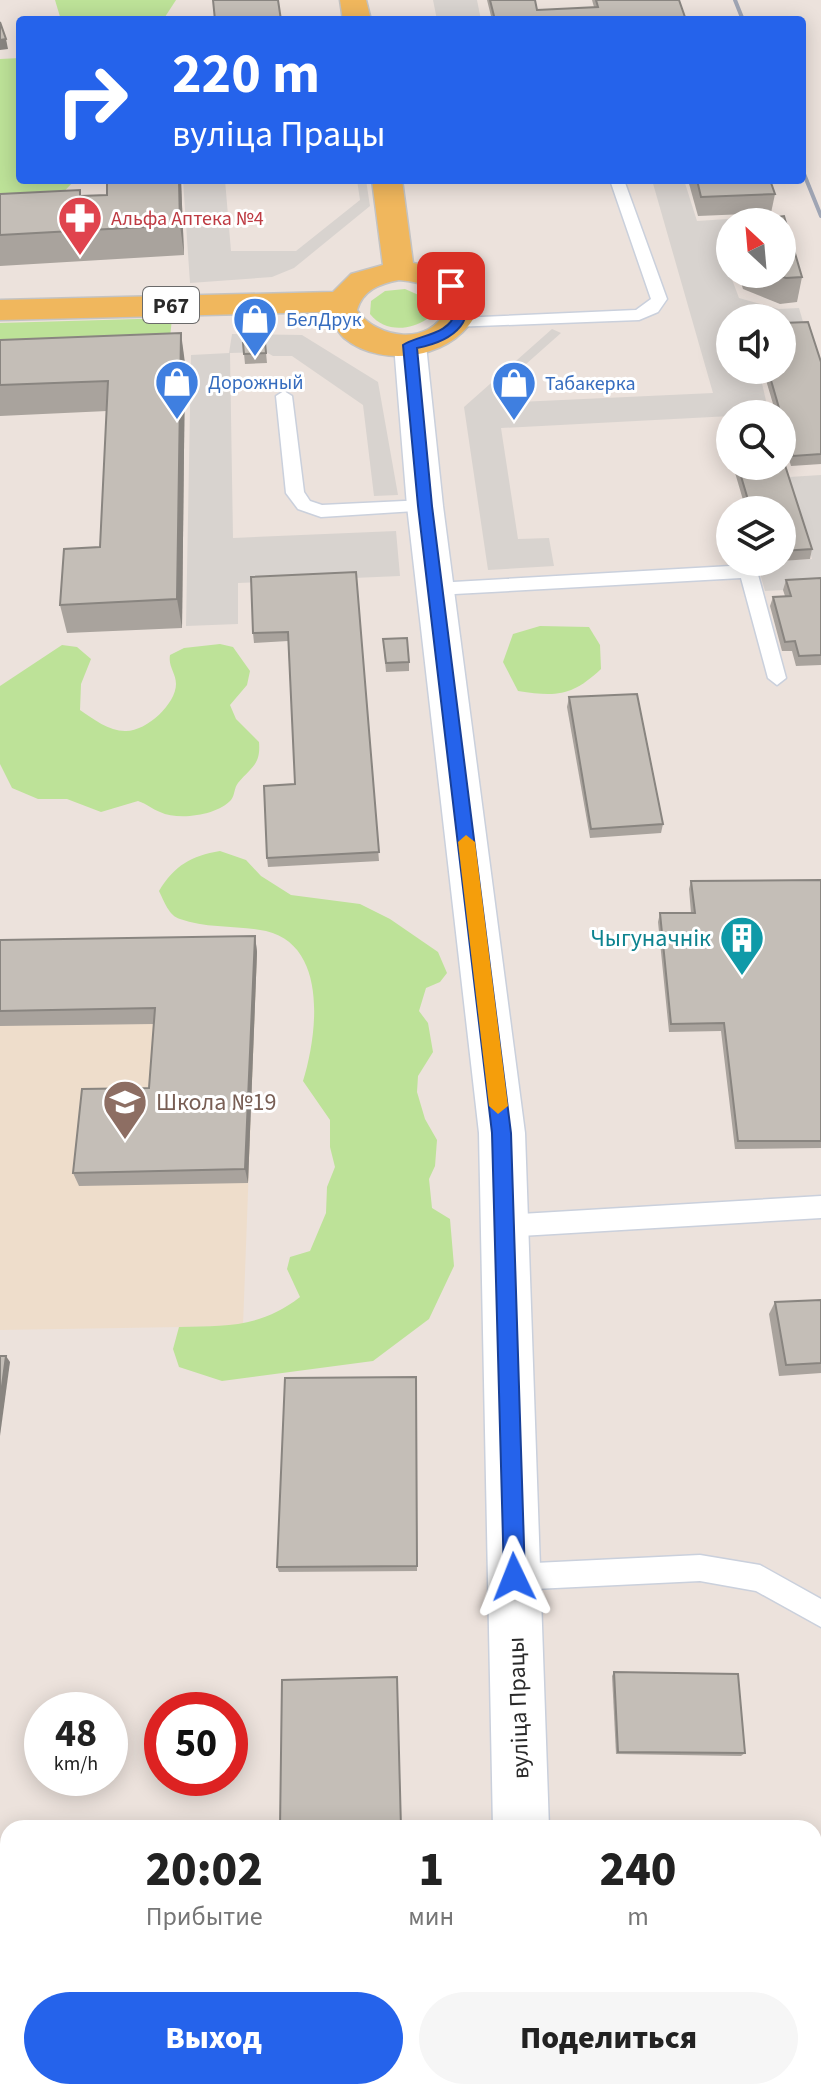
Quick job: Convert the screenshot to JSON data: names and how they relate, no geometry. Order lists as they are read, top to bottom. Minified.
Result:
{"streets":{"main road":["Р67","вуліца Працы"]},"crossings":[["Р67","вуліца Працы"]],"places":{"pharmacy":["Альфа Аптека №4"],"shop":["БелДрук","Дорожный","Табакерка"],"building":["Чыгуначнік"],"school or university":["Школа №19"]},"north":"top left","page":{"turn":["220 m","вуліца Працы"],"speed":"48 km/h","limit":"50","eta":["20:02","Прибытие","1","мин","240","m"],"buttons":["Выход","Поделиться"]}}
